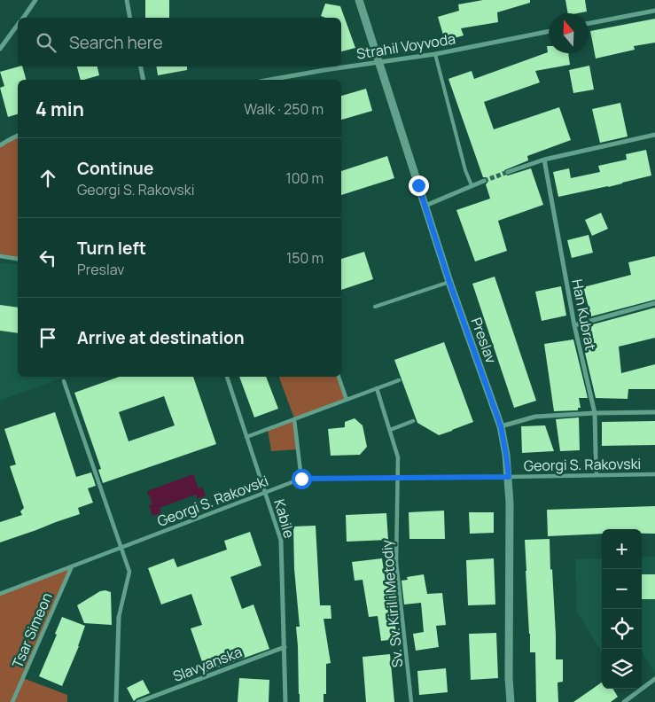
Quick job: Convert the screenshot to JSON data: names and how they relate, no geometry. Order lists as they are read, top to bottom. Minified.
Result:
{"streets":{"street":["Strahil Voyvoda","Han Kubrat","Preslav","Georgi S. Rakovski","Kabile","Sv. Sv. Kiril i Metodiy","Tsar Simeon","Slavyanska"]},"crossings":[["Strahil Voyvoda","Preslav"],["Han Kubrat","Georgi S. Rakovski"],["Preslav","Georgi S. Rakovski"],["Georgi S. Rakovski","Kabile"],["Georgi S. Rakovski","Sv. Sv. Kiril i Metodiy"],["Georgi S. Rakovski","Tsar Simeon"],["Kabile","Slavyanska"]],"north":"top","page":{"search":"Search here","heading":["4 min","Walk · 250 m"],"list":[["Continue","Georgi S. Rakovski","100 m"],["Turn left","Preslav","150 m"],"Arrive at destination"],"map_buttons":["+","−"]}}
